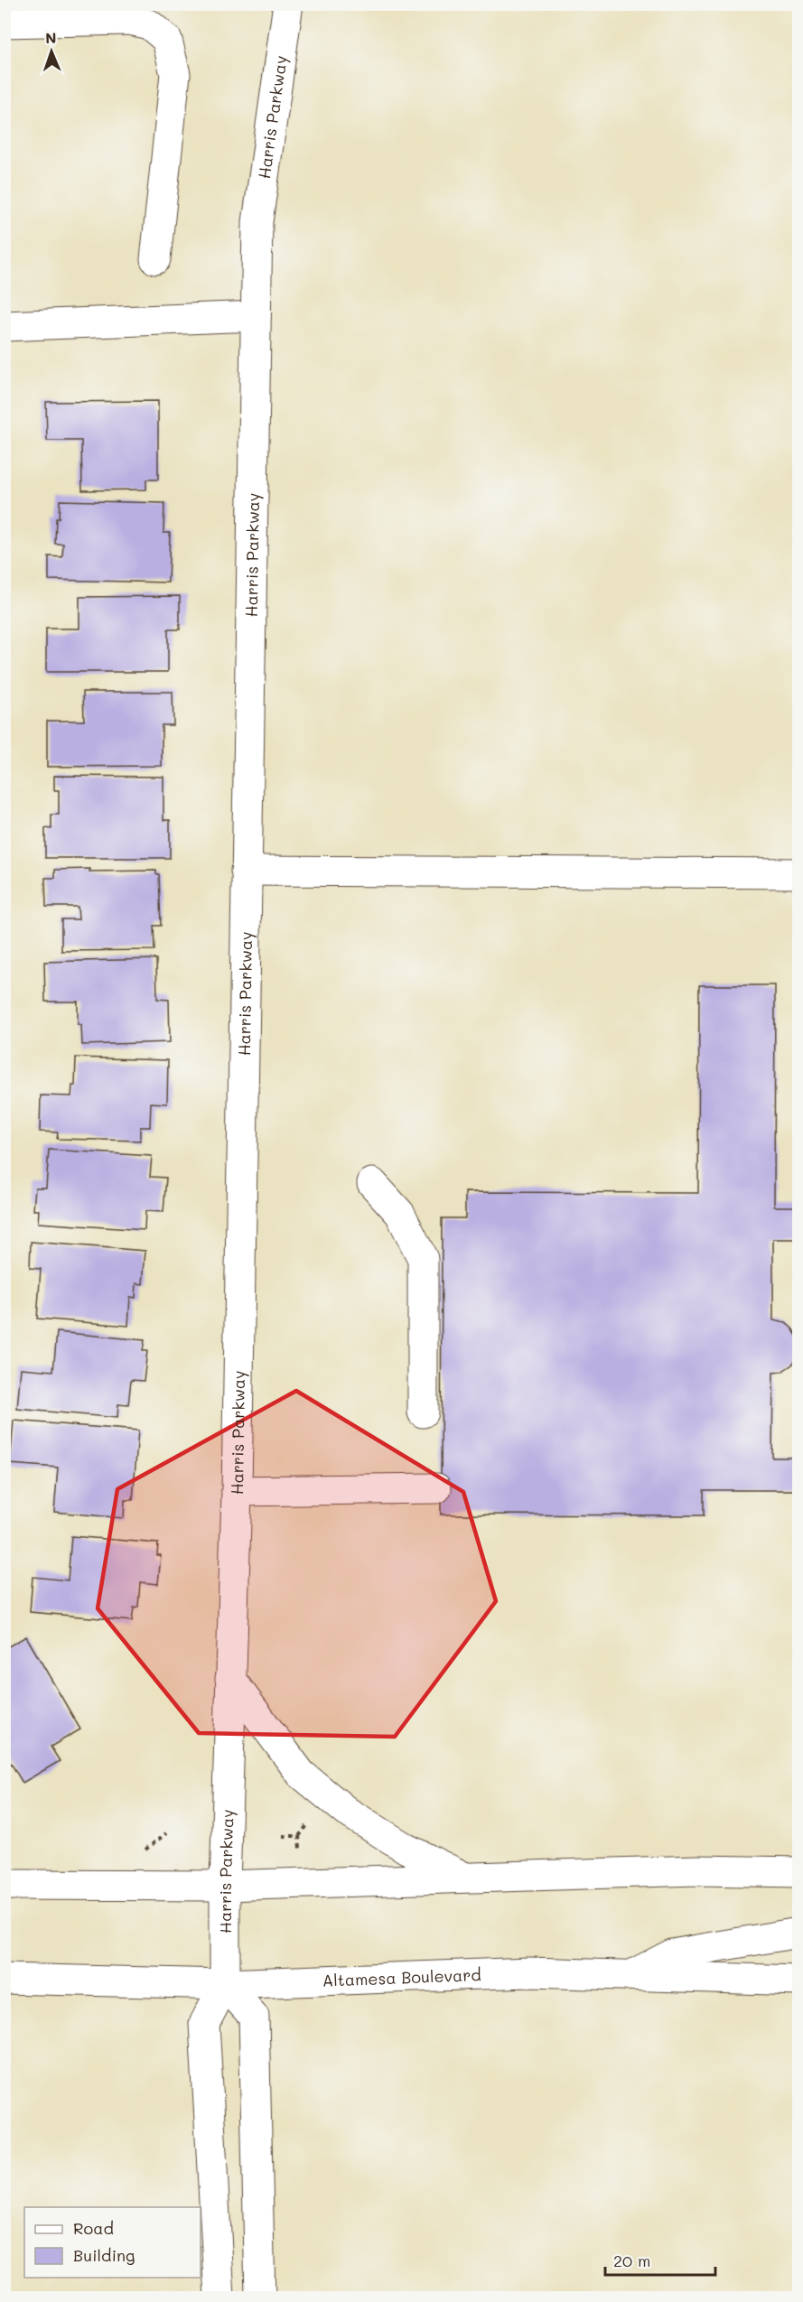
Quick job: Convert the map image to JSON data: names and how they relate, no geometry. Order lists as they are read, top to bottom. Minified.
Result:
{"streets":{"street":["Harris Parkway","Altamesa Boulevard"]},"crossings":[["Harris Parkway","Altamesa Boulevard"]],"legend":["Road","Building"],"scale_bar":"20 m","north":"top"}
